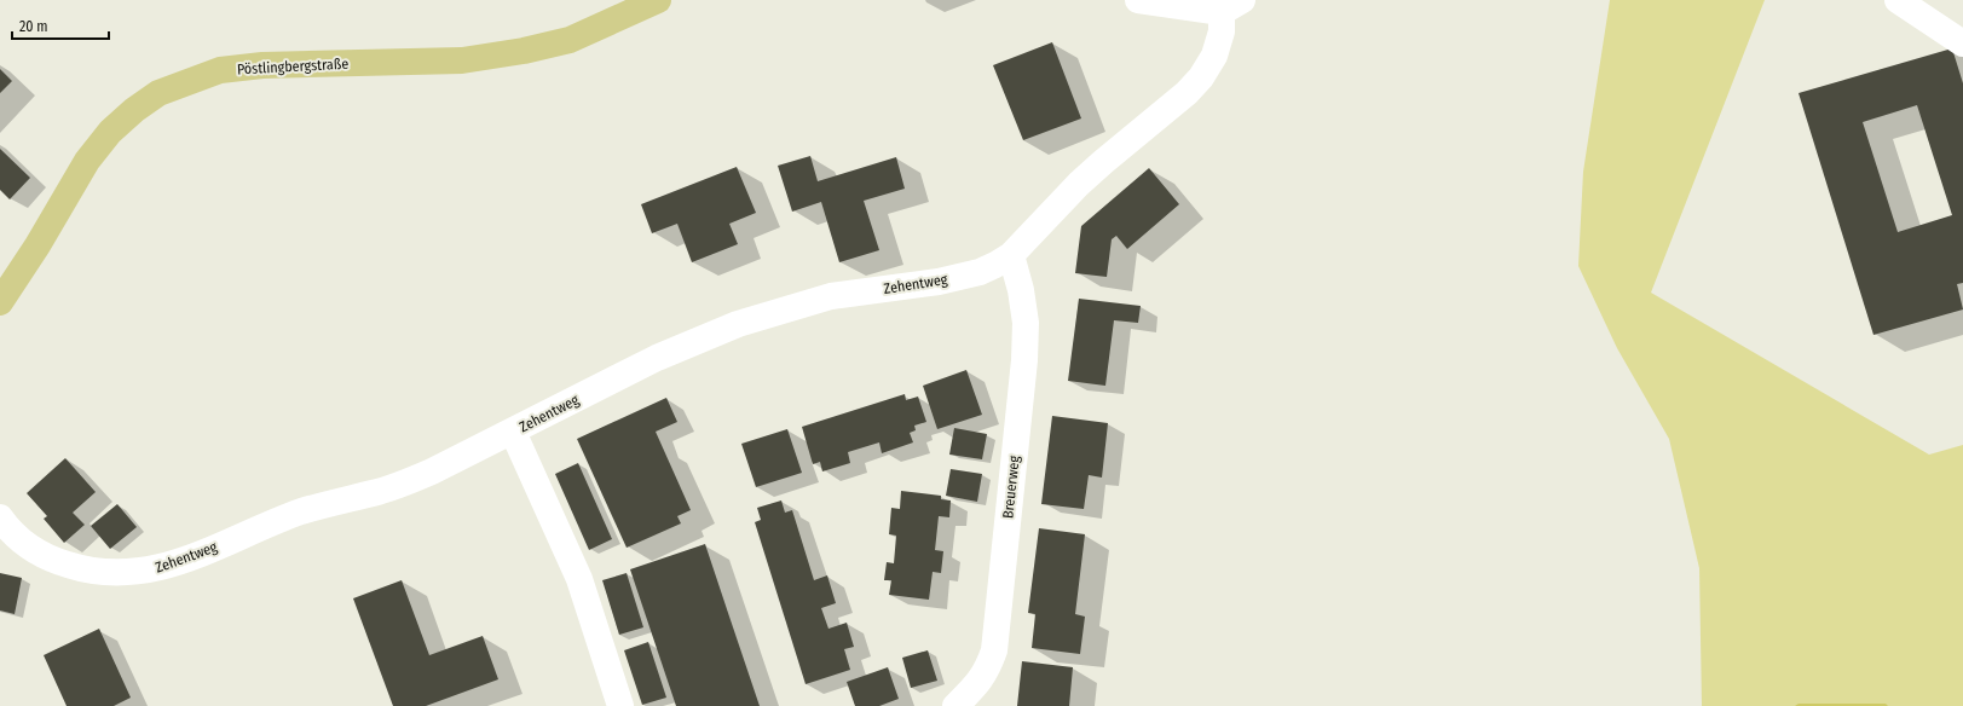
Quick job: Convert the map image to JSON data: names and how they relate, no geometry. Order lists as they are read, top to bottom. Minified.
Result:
{"streets":{"main road":["Pöstlingbergstraße"],"street":["Zehentweg","Breuerweg"]},"crossings":[["Zehentweg","Breuerweg"]],"scale_bar":"20 m"}
